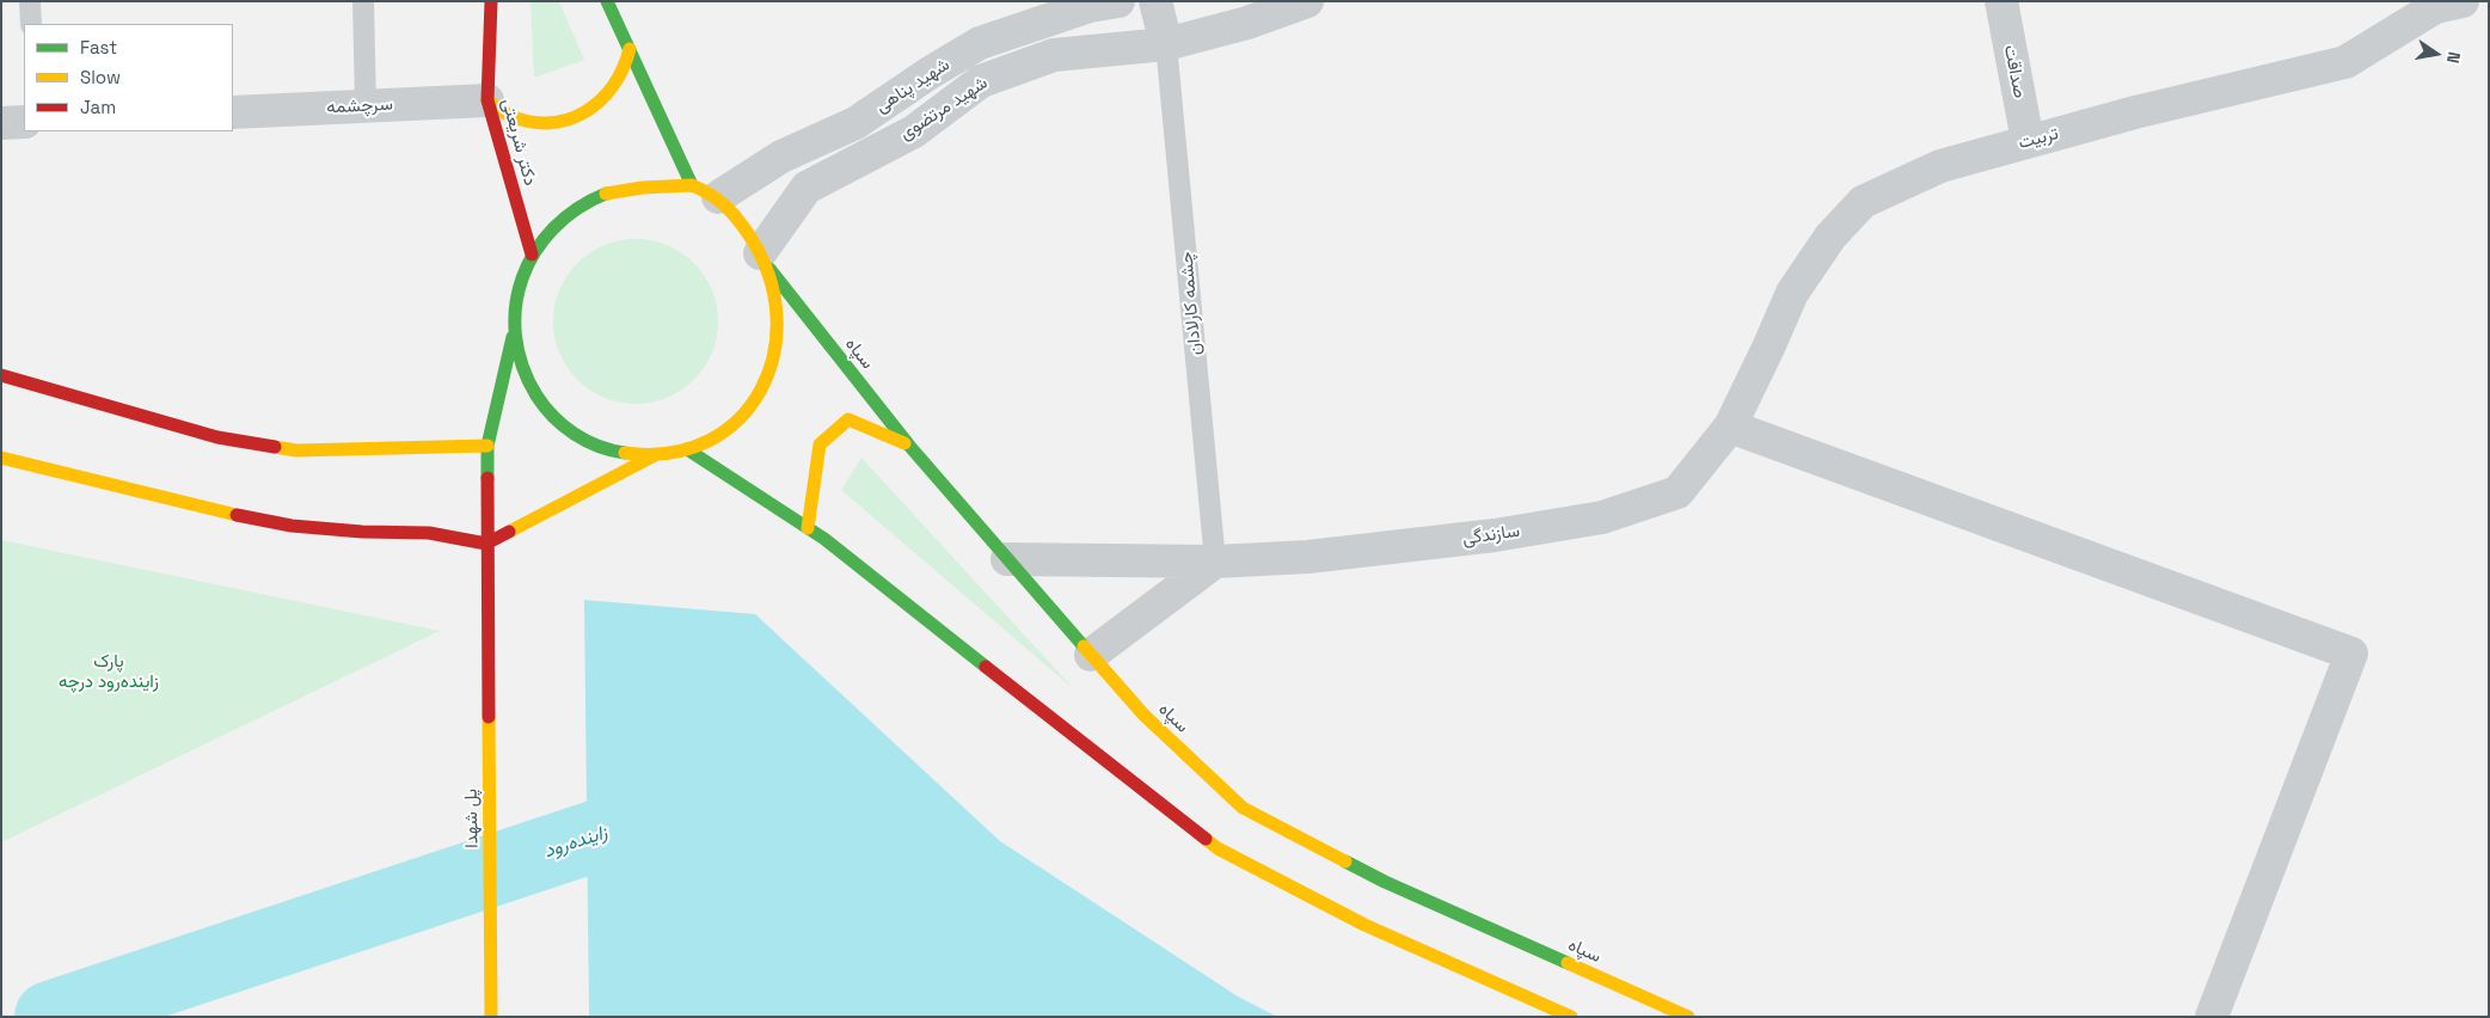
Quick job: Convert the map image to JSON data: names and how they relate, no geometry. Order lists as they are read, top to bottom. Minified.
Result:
{"streets":{"main road":["دکتر شریعتی","سپاه","پل شهدا"],"street":["صداقت","شهید پناهی","سرچشمه","شهيد مرتضوی","تربیت","سازندگی"],"lane":["چشمه کارلادان"]},"crossings":[["صداقت","تربیت"],["سرچشمه","دکتر شریعتی"],["شهيد مرتضوی","چشمه کارلادان"],["شهيد مرتضوی","سپاه"],["تربیت","سازندگی"],["چشمه کارلادان","سازندگی"],["سپاه","سازندگی"]],"water":["زاینده‌رود"],"parks":["پارک زاینده‌رود درچه"],"legend":["Fast","Slow","Jam"],"north":"right"}
